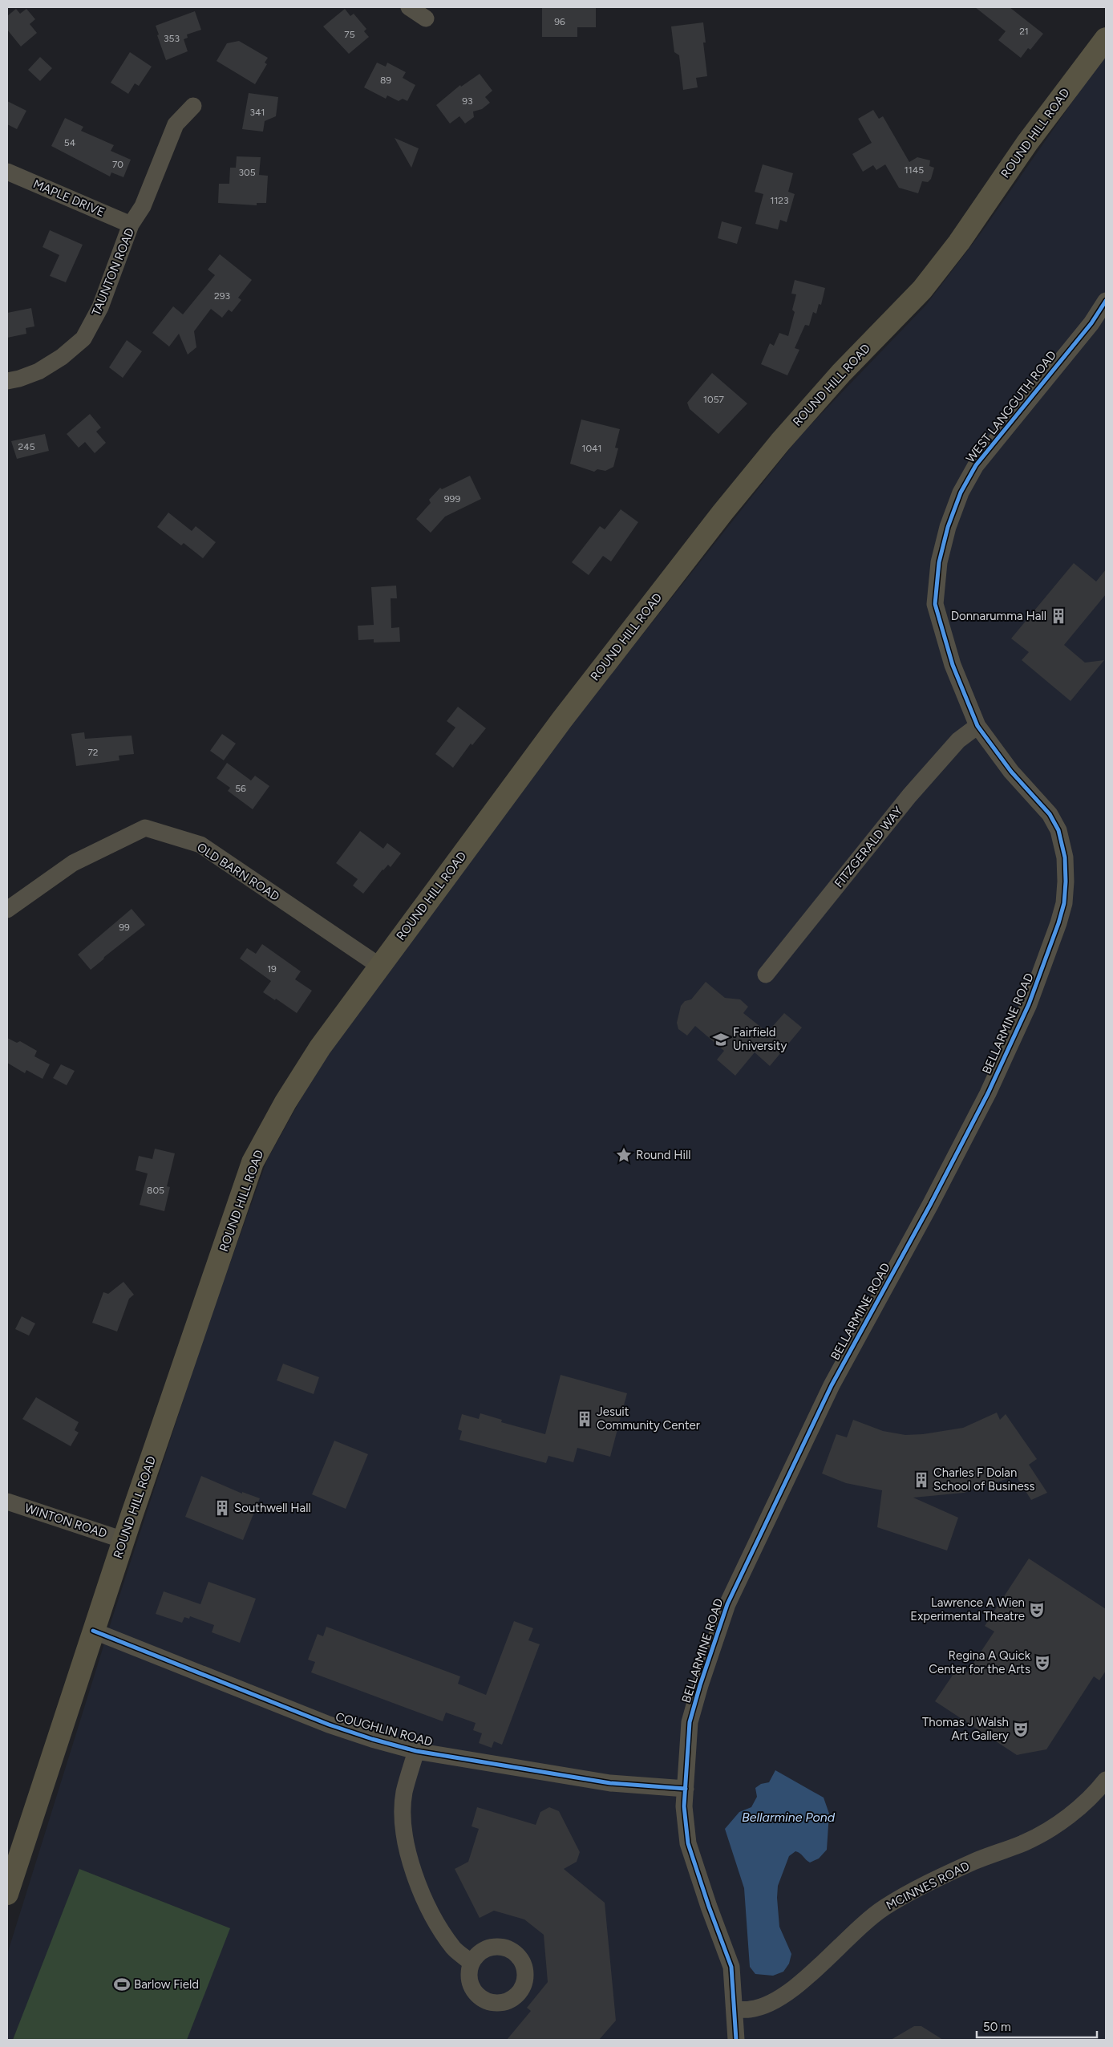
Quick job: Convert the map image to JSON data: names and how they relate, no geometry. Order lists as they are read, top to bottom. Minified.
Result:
{"streets":{"main road":["ROUND HILL ROAD"],"street":["MAPLE DRIVE","TAUNTON ROAD","WEST LANGGUTH ROAD","FITZGERALD WAY","OLD BARN ROAD","BELLARMINE ROAD","WINTON ROAD","COUGHLIN ROAD","MCINNES ROAD"]},"crossings":[["ROUND HILL ROAD","OLD BARN ROAD"],["ROUND HILL ROAD","WINTON ROAD"],["ROUND HILL ROAD","COUGHLIN ROAD"],["MAPLE DRIVE","TAUNTON ROAD"],["WEST LANGGUTH ROAD","BELLARMINE ROAD"],["FITZGERALD WAY","BELLARMINE ROAD"],["BELLARMINE ROAD","COUGHLIN ROAD"],["BELLARMINE ROAD","MCINNES ROAD"]],"water":["Bellarmine Pond"],"places":{"building":["Donnarumma Hall","Jesuit Community Center","Charles F Dolan School of Business","Southwell Hall"],"school or university":["Fairfield University"],"place":["Round Hill"],"theatre":["Lawrence A Wien Experimental Theatre","Regina A Quick Center for the Arts","Thomas J Walsh Art Gallery"],"sports":["Barlow Field"]},"house_numbers":["96","21","75","353","89","93","341","54","70","1145","305","1123","293","1057","245","1041","999","72","56","99","19","805"],"scale_bar":"50 m"}
